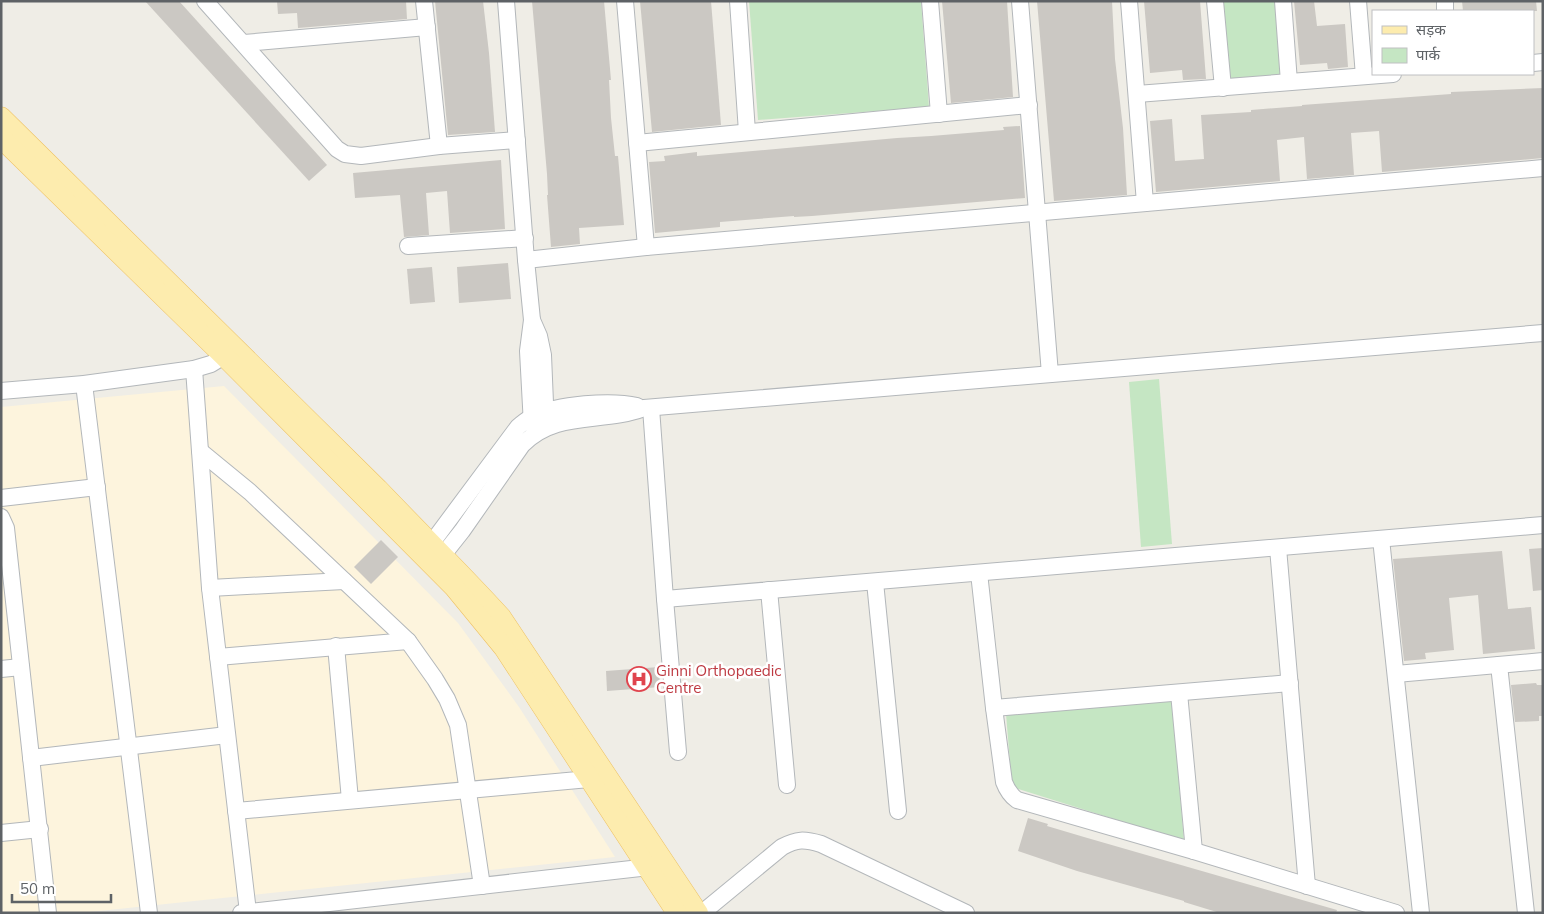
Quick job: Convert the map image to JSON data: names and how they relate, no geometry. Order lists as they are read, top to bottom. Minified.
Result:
{"places":{"hospital":["Ginni Orthopaedic Centre"]},"legend":["सड़क","पार्क"],"scale_bar":"50 m"}
